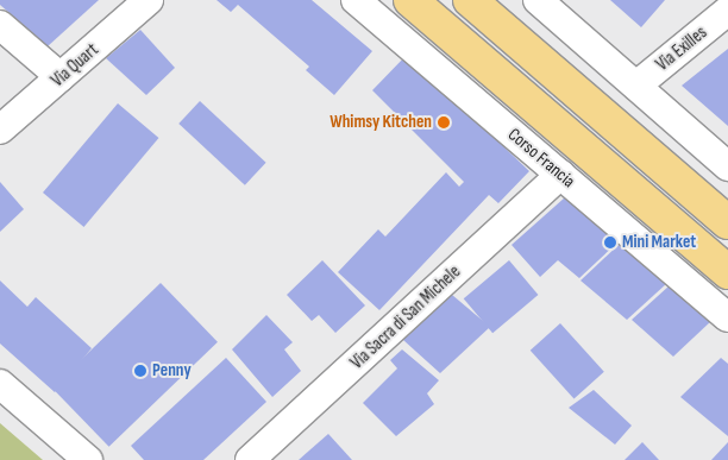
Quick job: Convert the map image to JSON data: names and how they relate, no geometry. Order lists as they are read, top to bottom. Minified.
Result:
{"streets":{"main road":["Corso Francia"],"street":["Via Exilles","Via Quart","Via Sacra di San Michele"]},"crossings":[["Corso Francia","Via Sacra di San Michele"]],"places":["Whimsy Kitchen","Mini Market","Penny"]}
